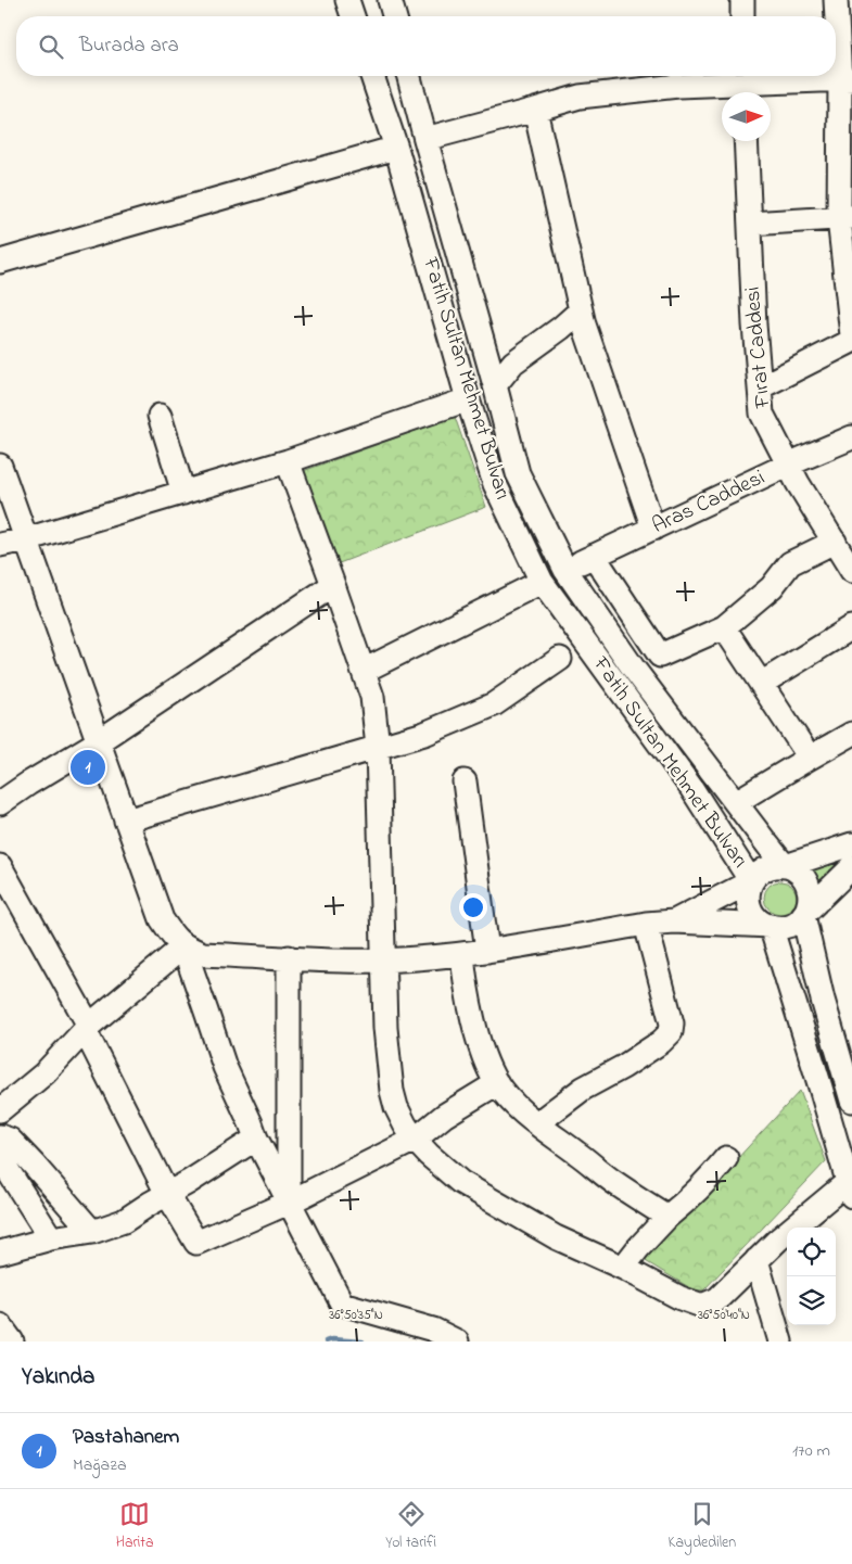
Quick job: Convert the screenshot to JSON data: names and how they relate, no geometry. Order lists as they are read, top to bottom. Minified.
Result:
{"streets":{"street":["Fırat Caddesi","Fatih Sultan Mehmet Bulvarı","Aras Caddesi"]},"crossings":[["Fırat Caddesi","Aras Caddesi"],["Fatih Sultan Mehmet Bulvarı","Aras Caddesi"]],"north":"right","page":{"search":"Burada ara","pins":"1","heading":"Yakında","list":[{"mark":"1","name":"Pastahanem","note":"Mağaza","value":"170 m"}],"nav":["Harita","Yol tarifi","Kaydedilen"]},"coordinates":["36°50'35\"N","36°50'40\"N"]}
